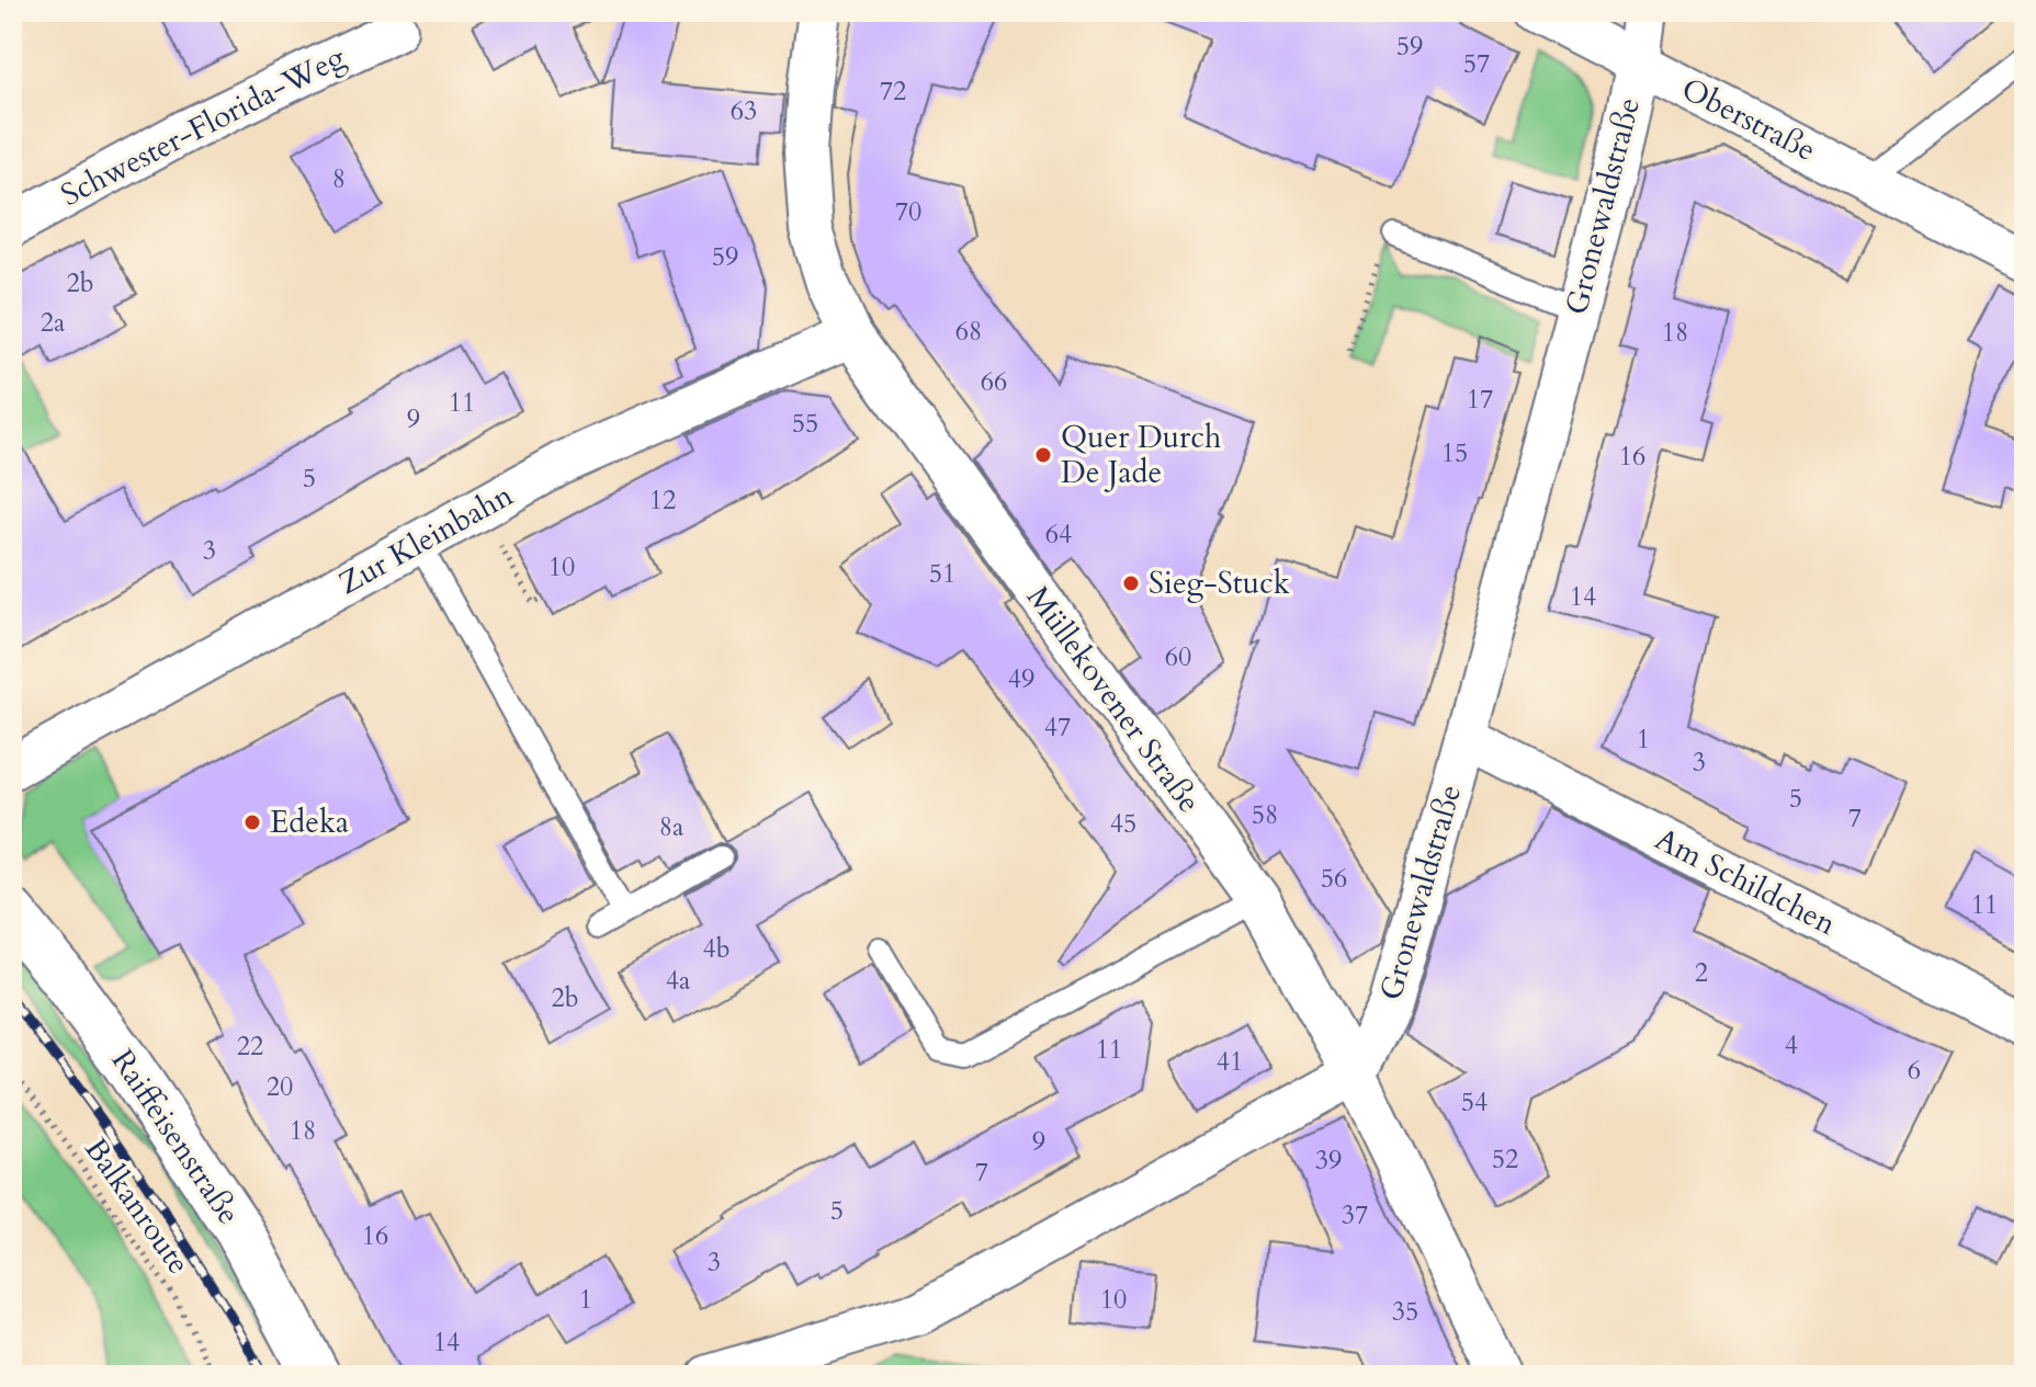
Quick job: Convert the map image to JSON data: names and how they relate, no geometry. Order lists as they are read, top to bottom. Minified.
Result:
{"streets":{"street":["Oberstraße","Schwester-Florida-Weg","Gronewaldstraße","Zur Kleinbahn","Müllekovener Straße","Am Schildchen","Raiffeisenstraße"],"path":["Balkanroute"]},"crossings":[["Oberstraße","Gronewaldstraße"],["Gronewaldstraße","Müllekovener Straße"],["Gronewaldstraße","Am Schildchen"],["Zur Kleinbahn","Müllekovener Straße"]],"places":["Quer Durch De Jade","Sieg-Stuck","Edeka"],"house_numbers":["59","57","72","63","8","70","59","2b","2a","68","18","66","17","11","9","55","15","16","5","12","64","3","10","51","14","60","49","47","1","3","5","58","7","45","8a","56","11","4b","2","4a","2b","4","22","11","41","6","20","54","18","9","52","39","7","5","37","16","3","1","10","35","14"]}
